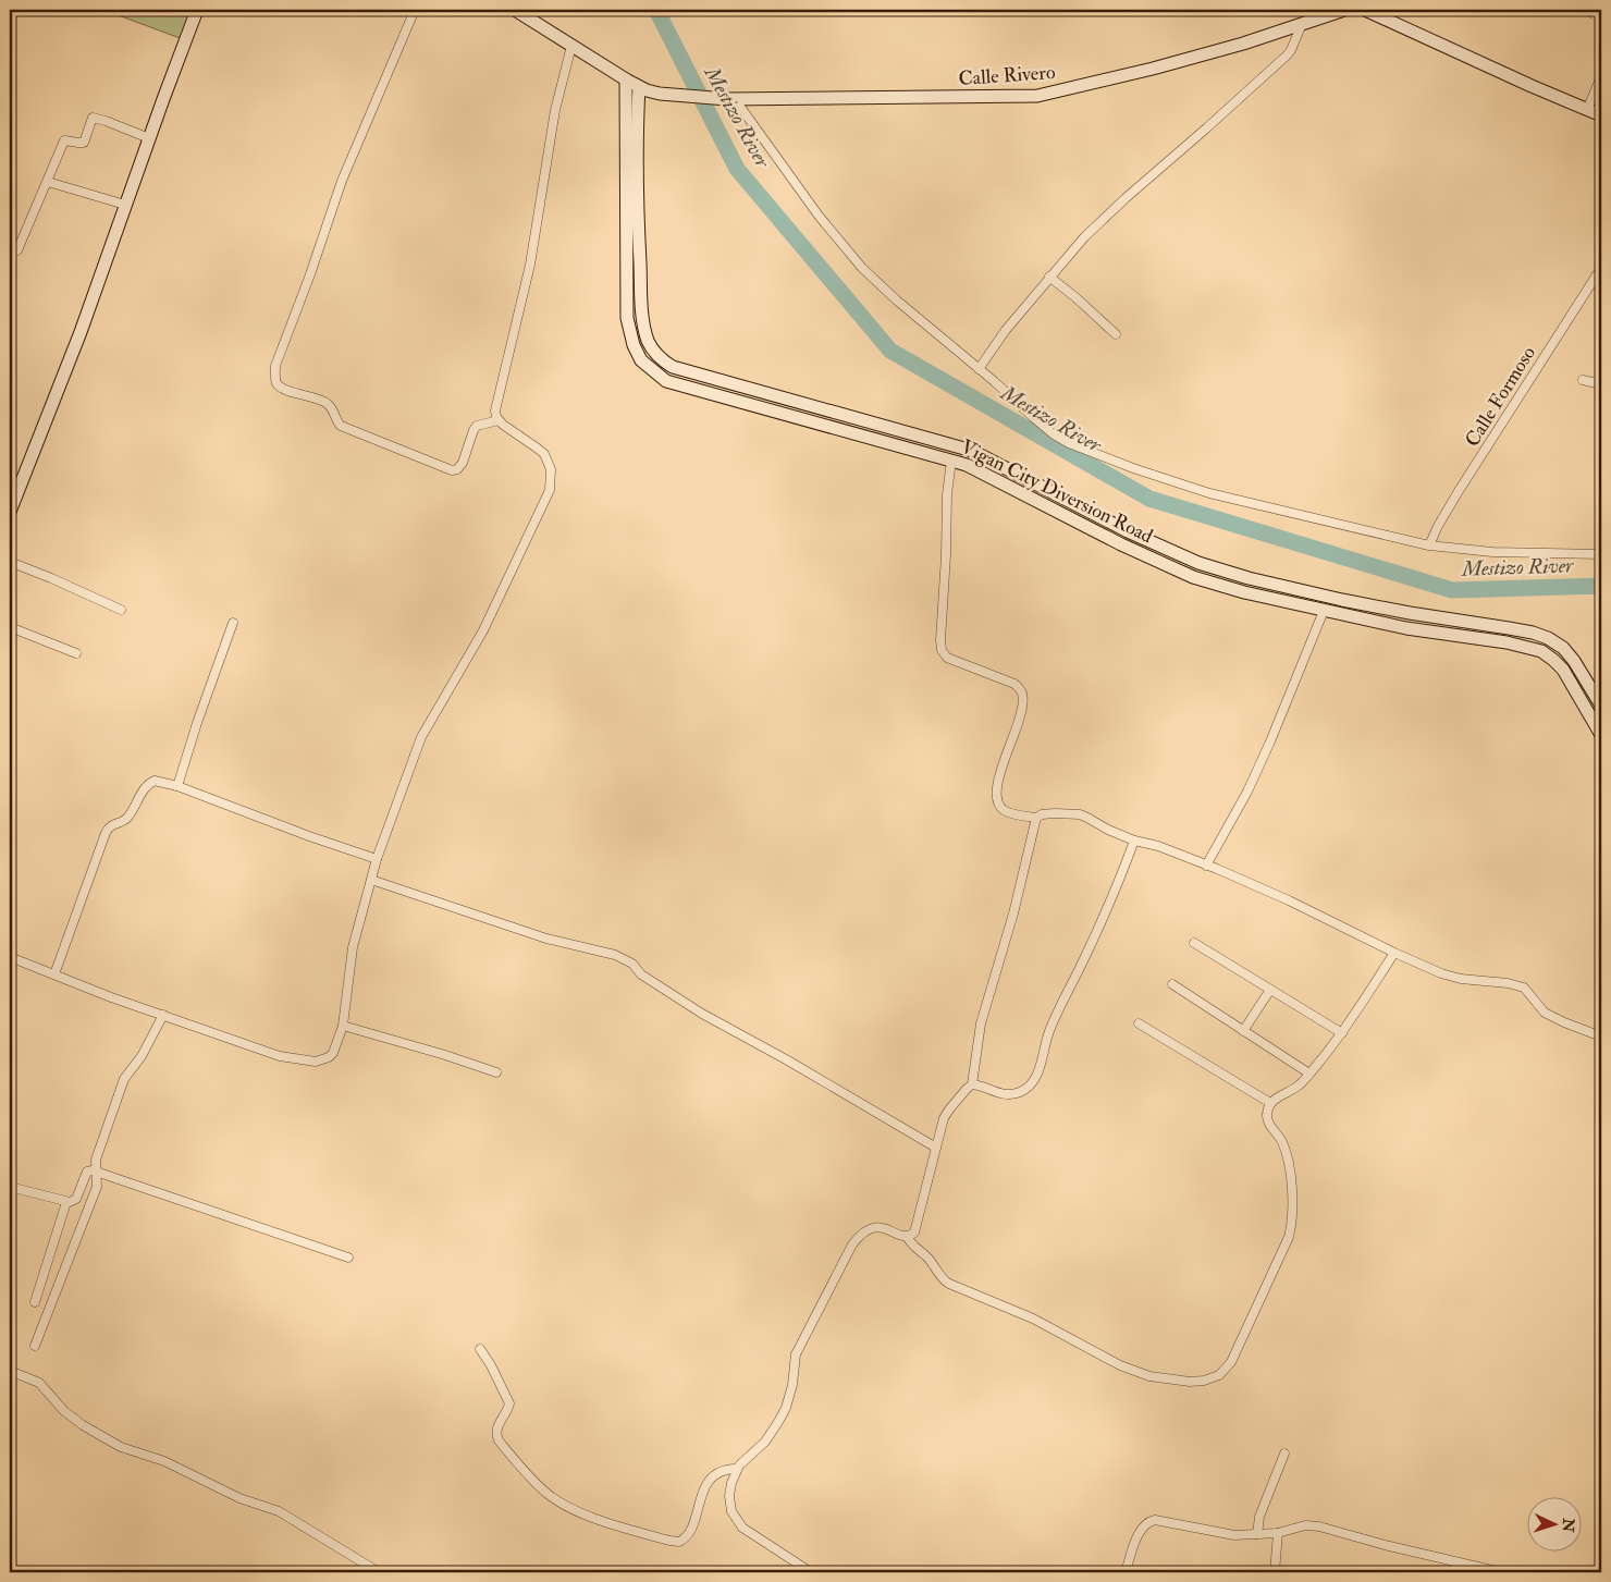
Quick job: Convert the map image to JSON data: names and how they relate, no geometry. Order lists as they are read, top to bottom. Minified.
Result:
{"streets":{"main road":["Calle Rivero","Vigan City Diversion Road"],"street":["Calle Formoso"]},"crossings":[["Calle Rivero","Vigan City Diversion Road"]],"water":["Mestizo River"],"north":"right"}
